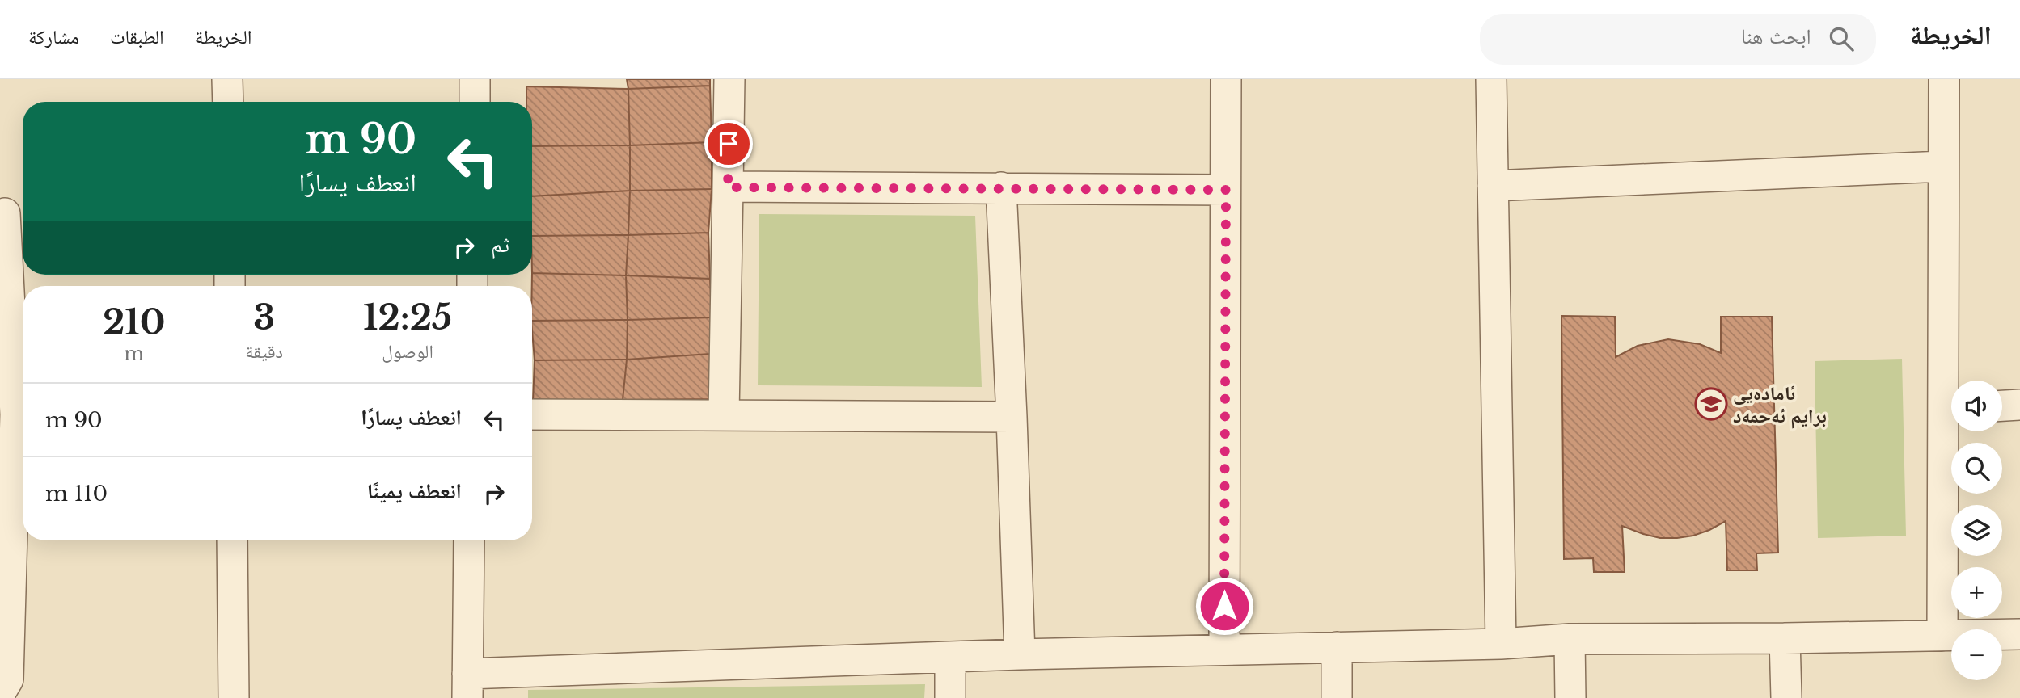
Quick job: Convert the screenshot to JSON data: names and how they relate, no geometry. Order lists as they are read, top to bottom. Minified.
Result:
{"places":{"school or university":["ئامادەیی برایم ئەحمەد"]},"page":{"header":"الخريطة","search":"ابحث هنا","nav":["الخريطة","الطبقات","مشاركة"],"turn":["90 m","انعطف يسارًا"],"then":"ثم","eta":["12:25","الوصول","3","دقيقة","210","m"],"map_buttons":["+","−"],"list":[{"name":"انعطف يسارًا","value":"90 m"},{"name":"انعطف يمينًا","value":"110 m"}]}}
